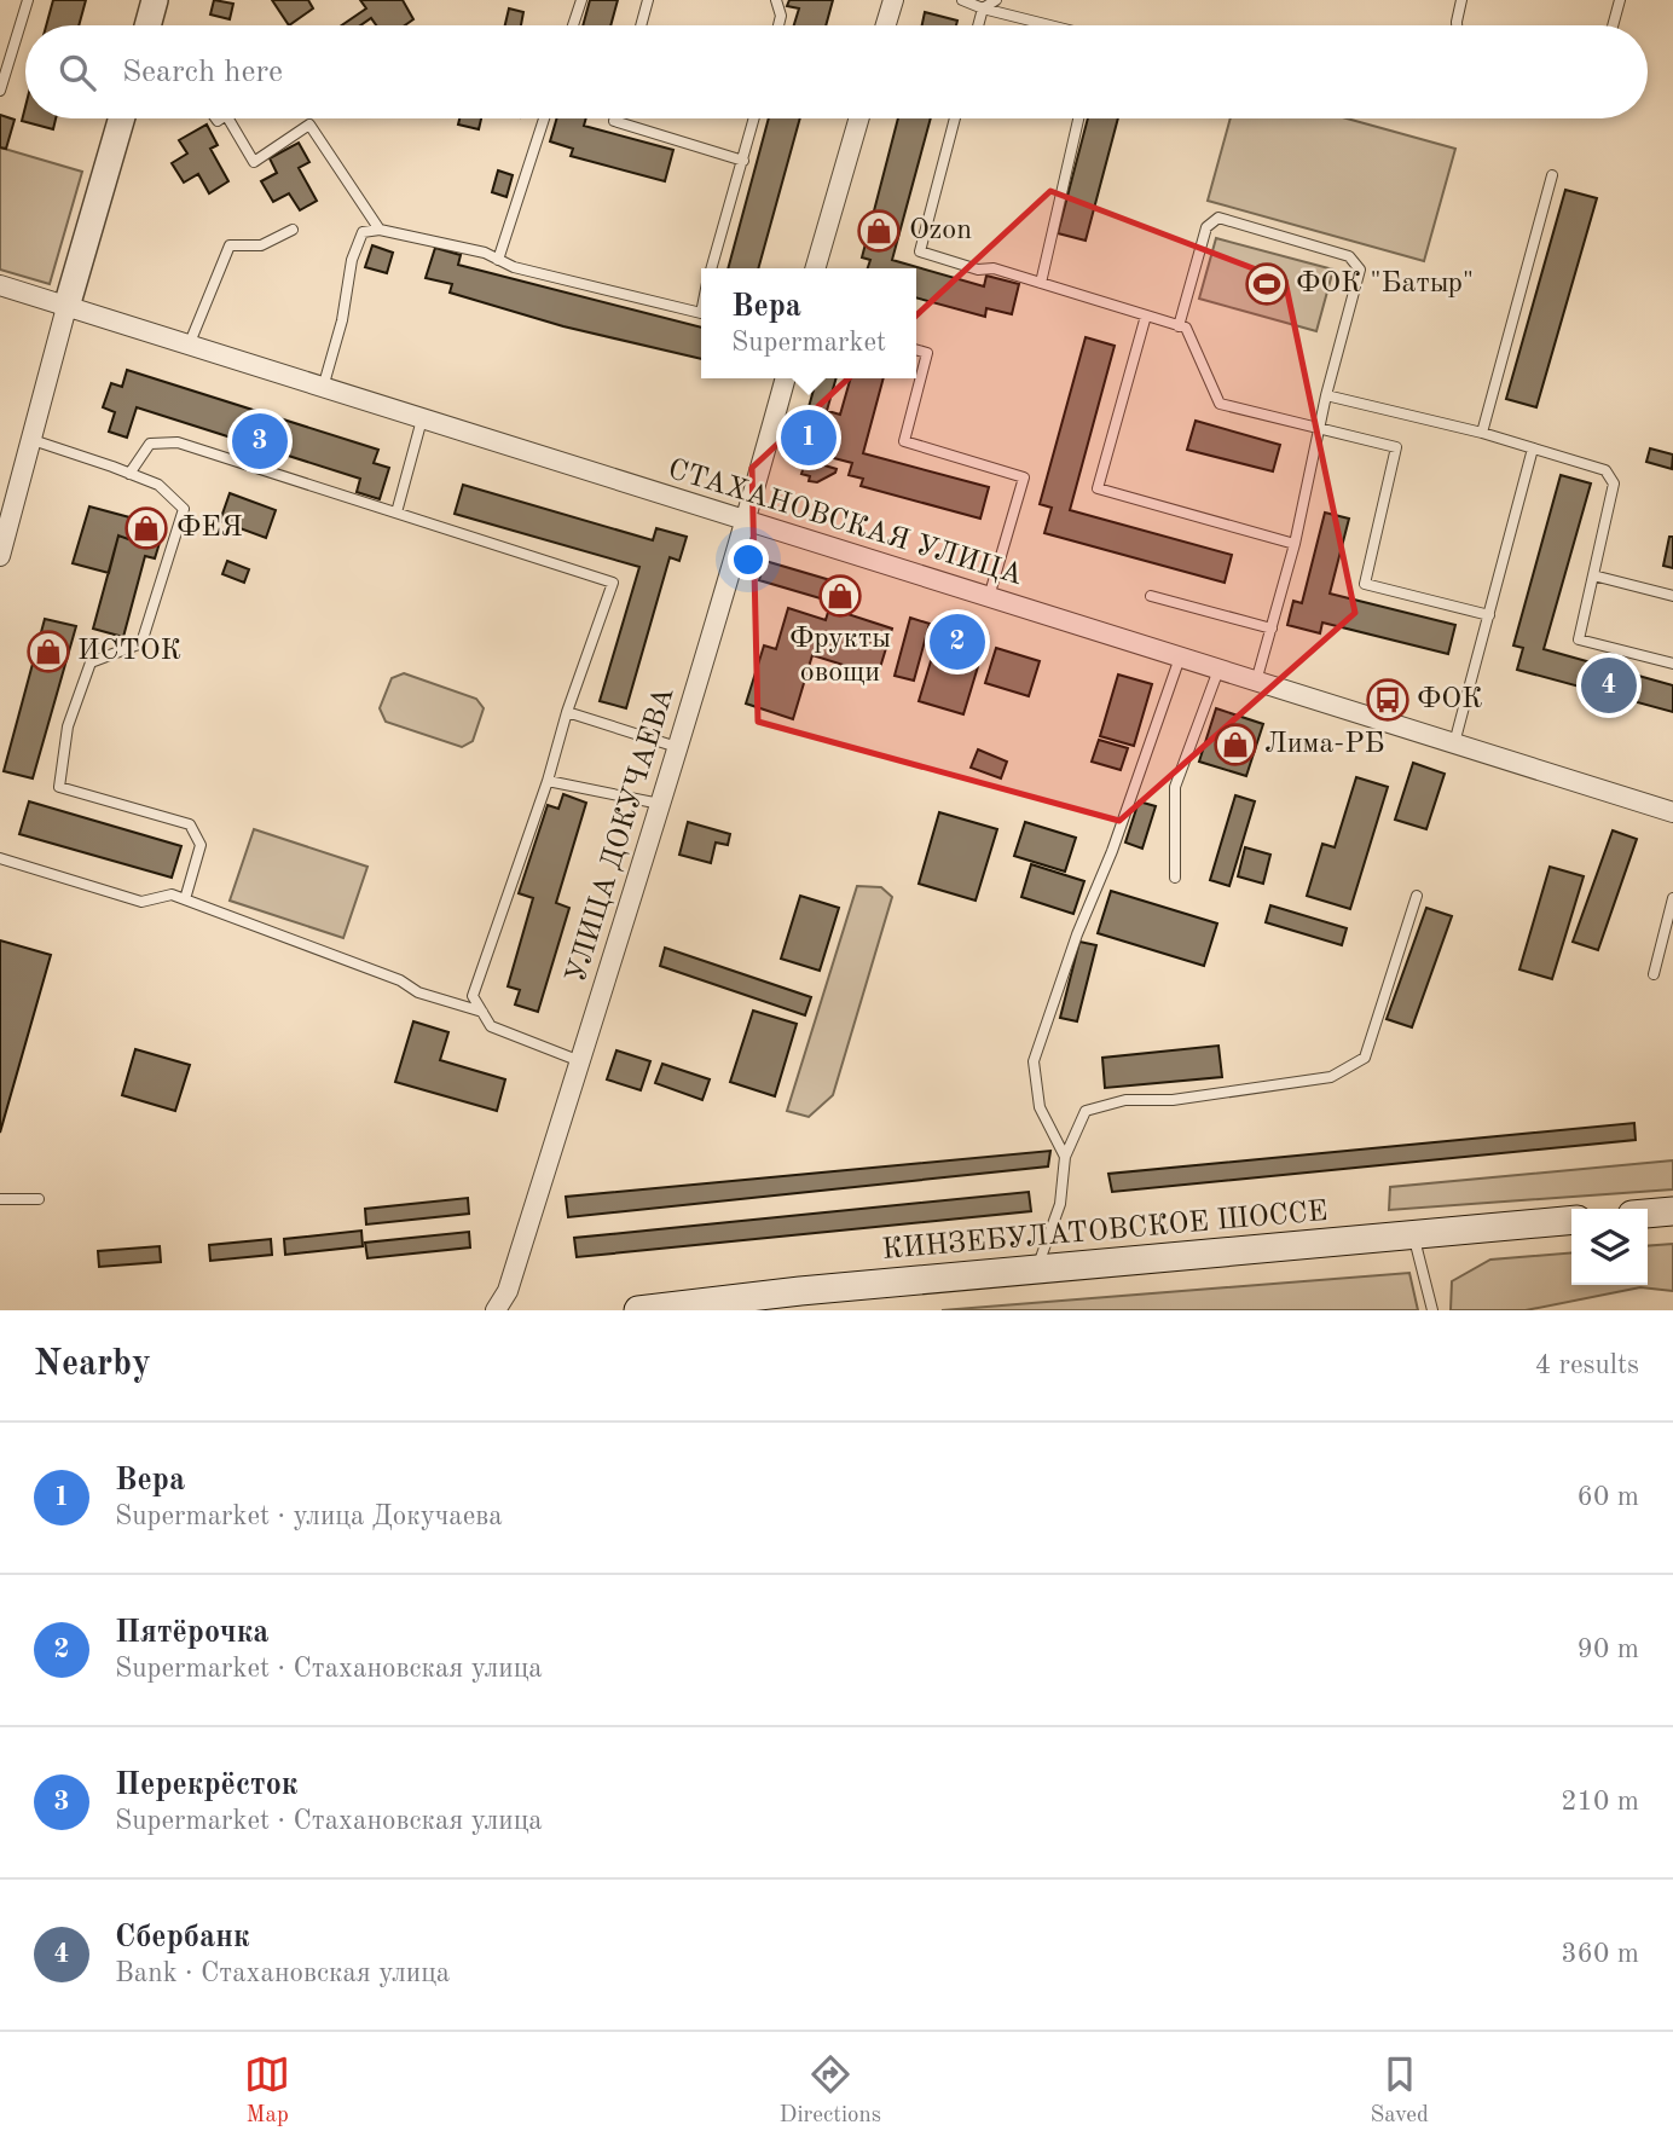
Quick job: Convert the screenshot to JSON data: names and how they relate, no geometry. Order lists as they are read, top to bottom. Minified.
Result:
{"streets":{"main road":["КИНЗЕБУЛАТОВСКОЕ ШОССЕ"],"street":["СТАХАНОВСКАЯ УЛИЦА","УЛИЦА ДОКУЧАЕВА"]},"crossings":[["СТАХАНОВСКАЯ УЛИЦА","УЛИЦА ДОКУЧАЕВА"]],"places":{"shop":["Ozon","ФЕЯ","Фрукты овощи","ИСТОК","Лима-РБ"],"sports":["ФОК \"Батыр\""],"bus stop":["ФОК"]},"page":{"search":"Search here","popup":["Вера","Supermarket"],"pins":["1","3","2","4"],"heading":["Nearby","4 results"],"list":[{"mark":"1","name":"Вера","note":"Supermarket · улица Докучаева","value":"60 m"},{"mark":"2","name":"Пятёрочка","note":"Supermarket · Стахановская улица","value":"90 m"},{"mark":"3","name":"Перекрёсток","note":"Supermarket · Стахановская улица","value":"210 m"},{"mark":"4","name":"Сбербанк","note":"Bank · Стахановская улица","value":"360 m"}],"nav":["Map","Directions","Saved"]}}
